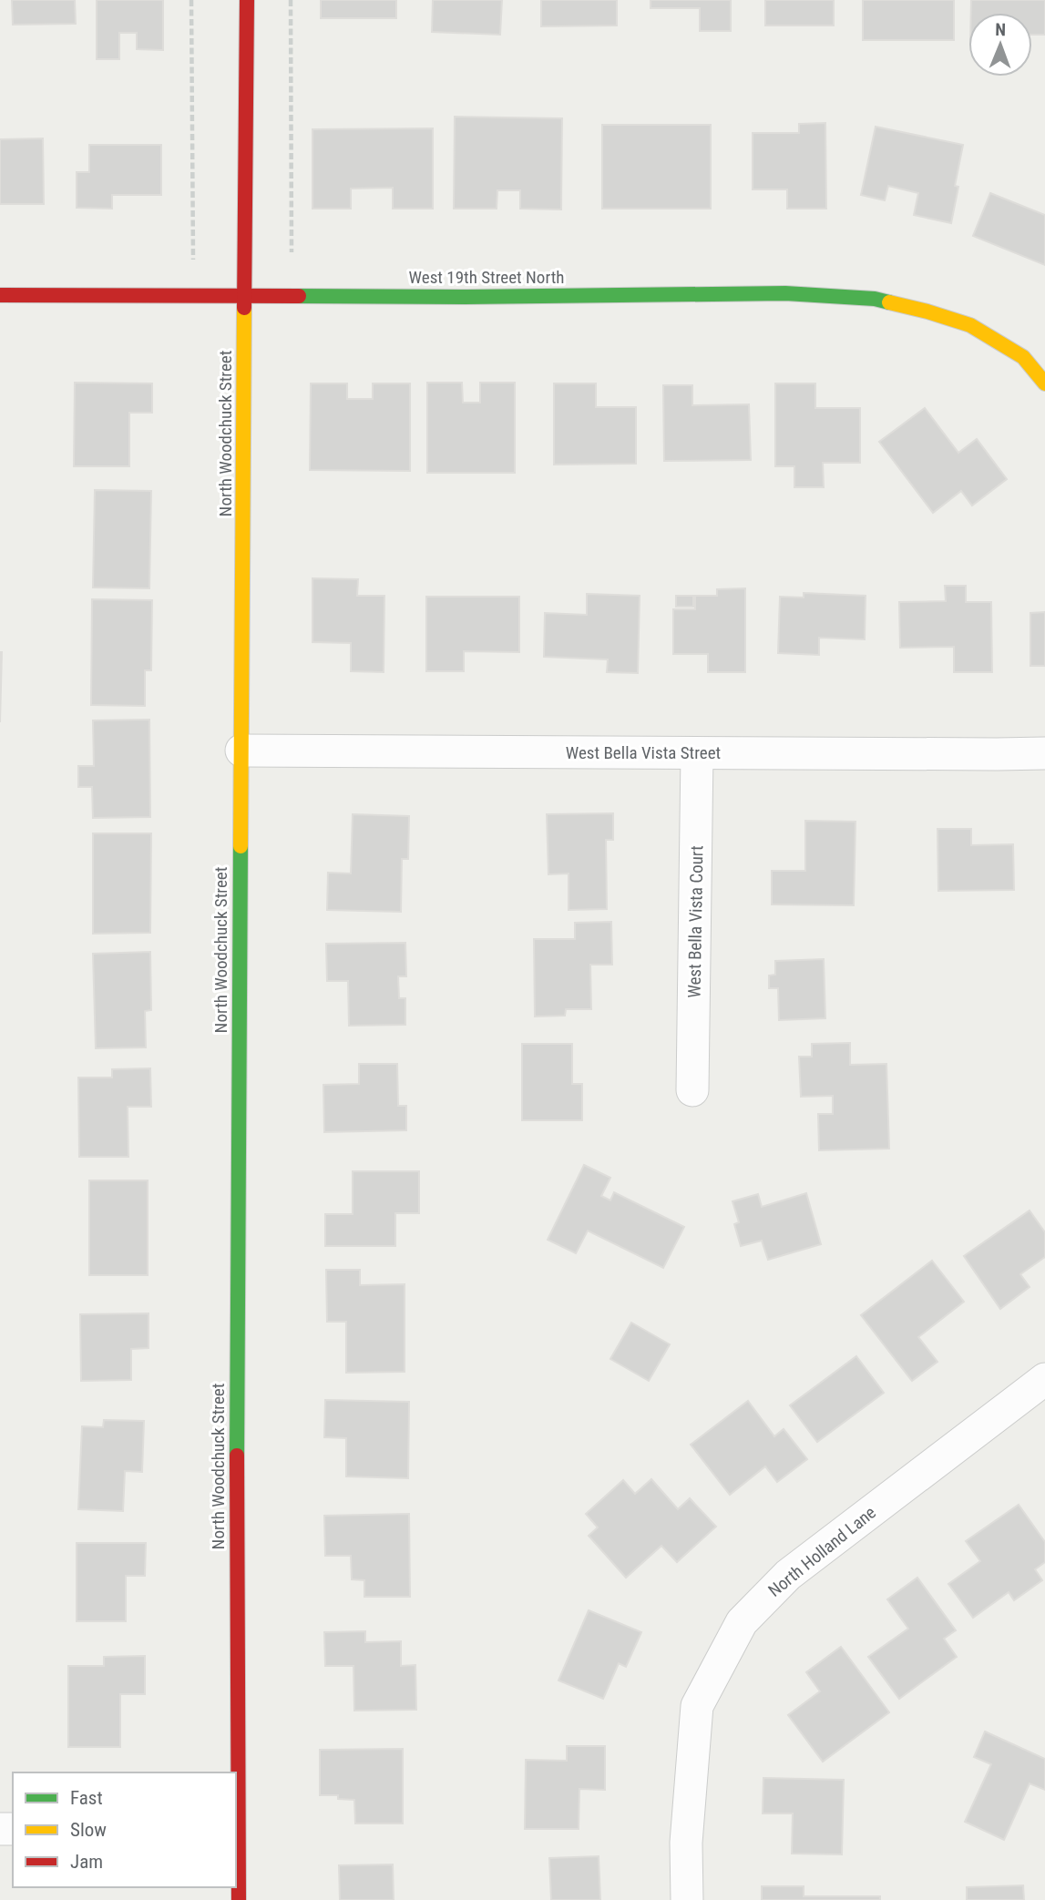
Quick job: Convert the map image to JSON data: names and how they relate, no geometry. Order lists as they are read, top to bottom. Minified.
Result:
{"streets":{"street":["West 19th Street North","North Woodchuck Street","West Bella Vista Street","West Bella Vista Court","North Holland Lane"]},"crossings":[["West 19th Street North","North Woodchuck Street"],["North Woodchuck Street","West Bella Vista Street"],["West Bella Vista Street","West Bella Vista Court"]],"legend":["Fast","Slow","Jam"],"north":"top"}
